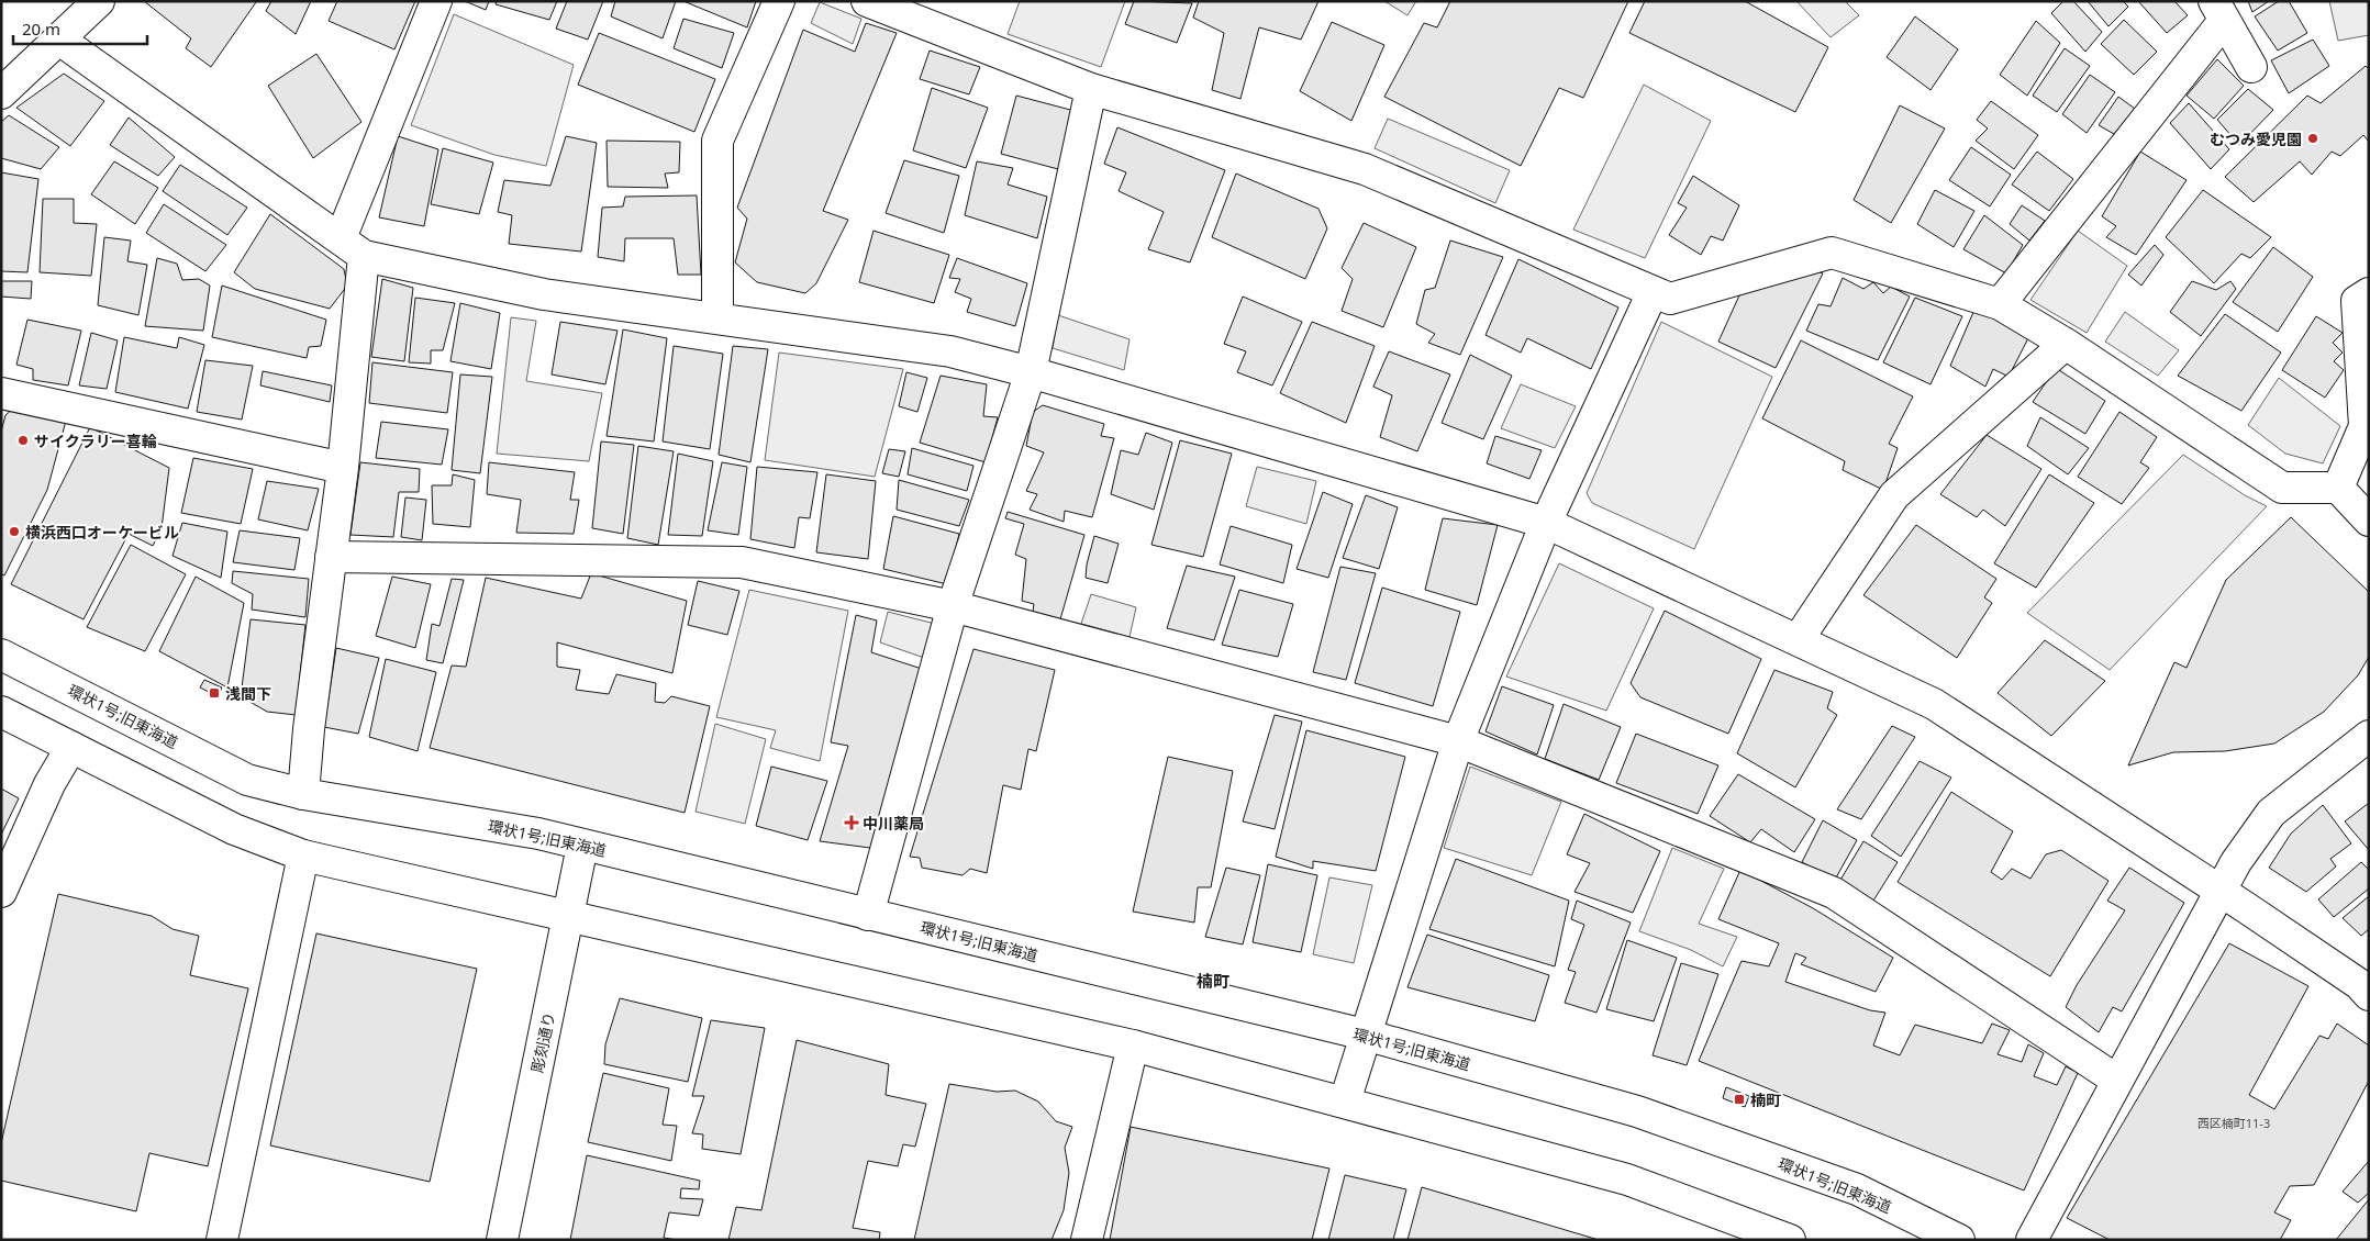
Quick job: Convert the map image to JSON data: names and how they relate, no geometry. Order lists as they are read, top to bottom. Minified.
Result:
{"streets":{"street":["環状1号;旧東海道","彫刻通り"]},"crossings":[["環状1号;旧東海道","彫刻通り"]],"districts":["楠町"],"places":{"other":["むつみ愛児園","サイクラリー喜輪","横浜西口オーケービル"],"transit":["浅間下","楠町"],"health":["中川薬局"]},"house_numbers":["西区楠町11-3"],"scale_bar":"20 m"}
